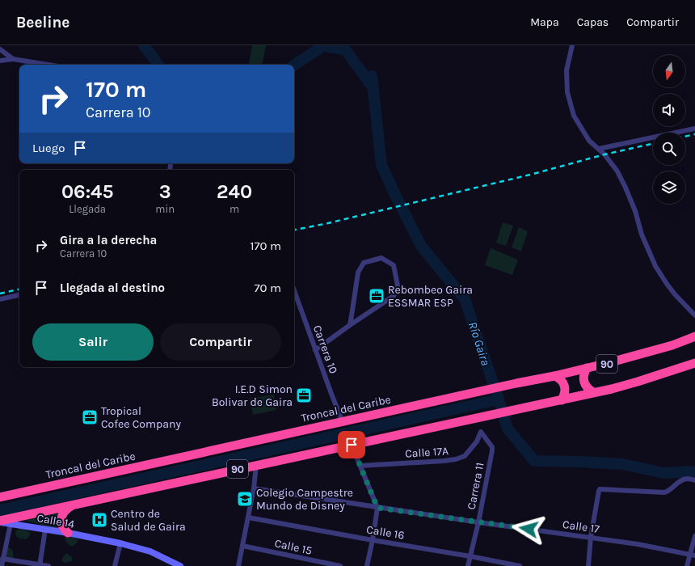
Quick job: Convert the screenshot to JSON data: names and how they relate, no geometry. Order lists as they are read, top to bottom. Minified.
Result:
{"streets":{"highway":["90","Troncal del Caribe"],"main road":["Calle 14"],"street":["Carrera 10","Calle 17A","Carrera 11","Calle 17","Calle 16","Calle 15"]},"crossings":[["Carrera 10","Troncal del Caribe"],["90","Calle 14"],["Calle 17A","Carrera 11"],["Carrera 11","Calle 17"],["Carrera 11","Calle 16"]],"water":["Río Gaira"],"places":{"office":["Rebombeo Gaira ESSMAR ESP","I.E.D Simon Bolivar de Gaira","Tropical Cofee Company"],"school or university":["Colegio Campestre Mundo de Disney"],"hospital":["Centro de Salud de Gaira"]},"north":"bottom","page":{"header":"Beeline","nav":["Mapa","Capas","Compartir"],"turn":["170 m","Carrera 10"],"then":"Luego","eta":["06:45","Llegada","3","min","240","m"],"list":[{"name":"Gira a la derecha","note":"Carrera 10","value":"170 m"},{"name":"Llegada al destino","value":"70 m"}],"buttons":["Salir","Compartir"]}}
